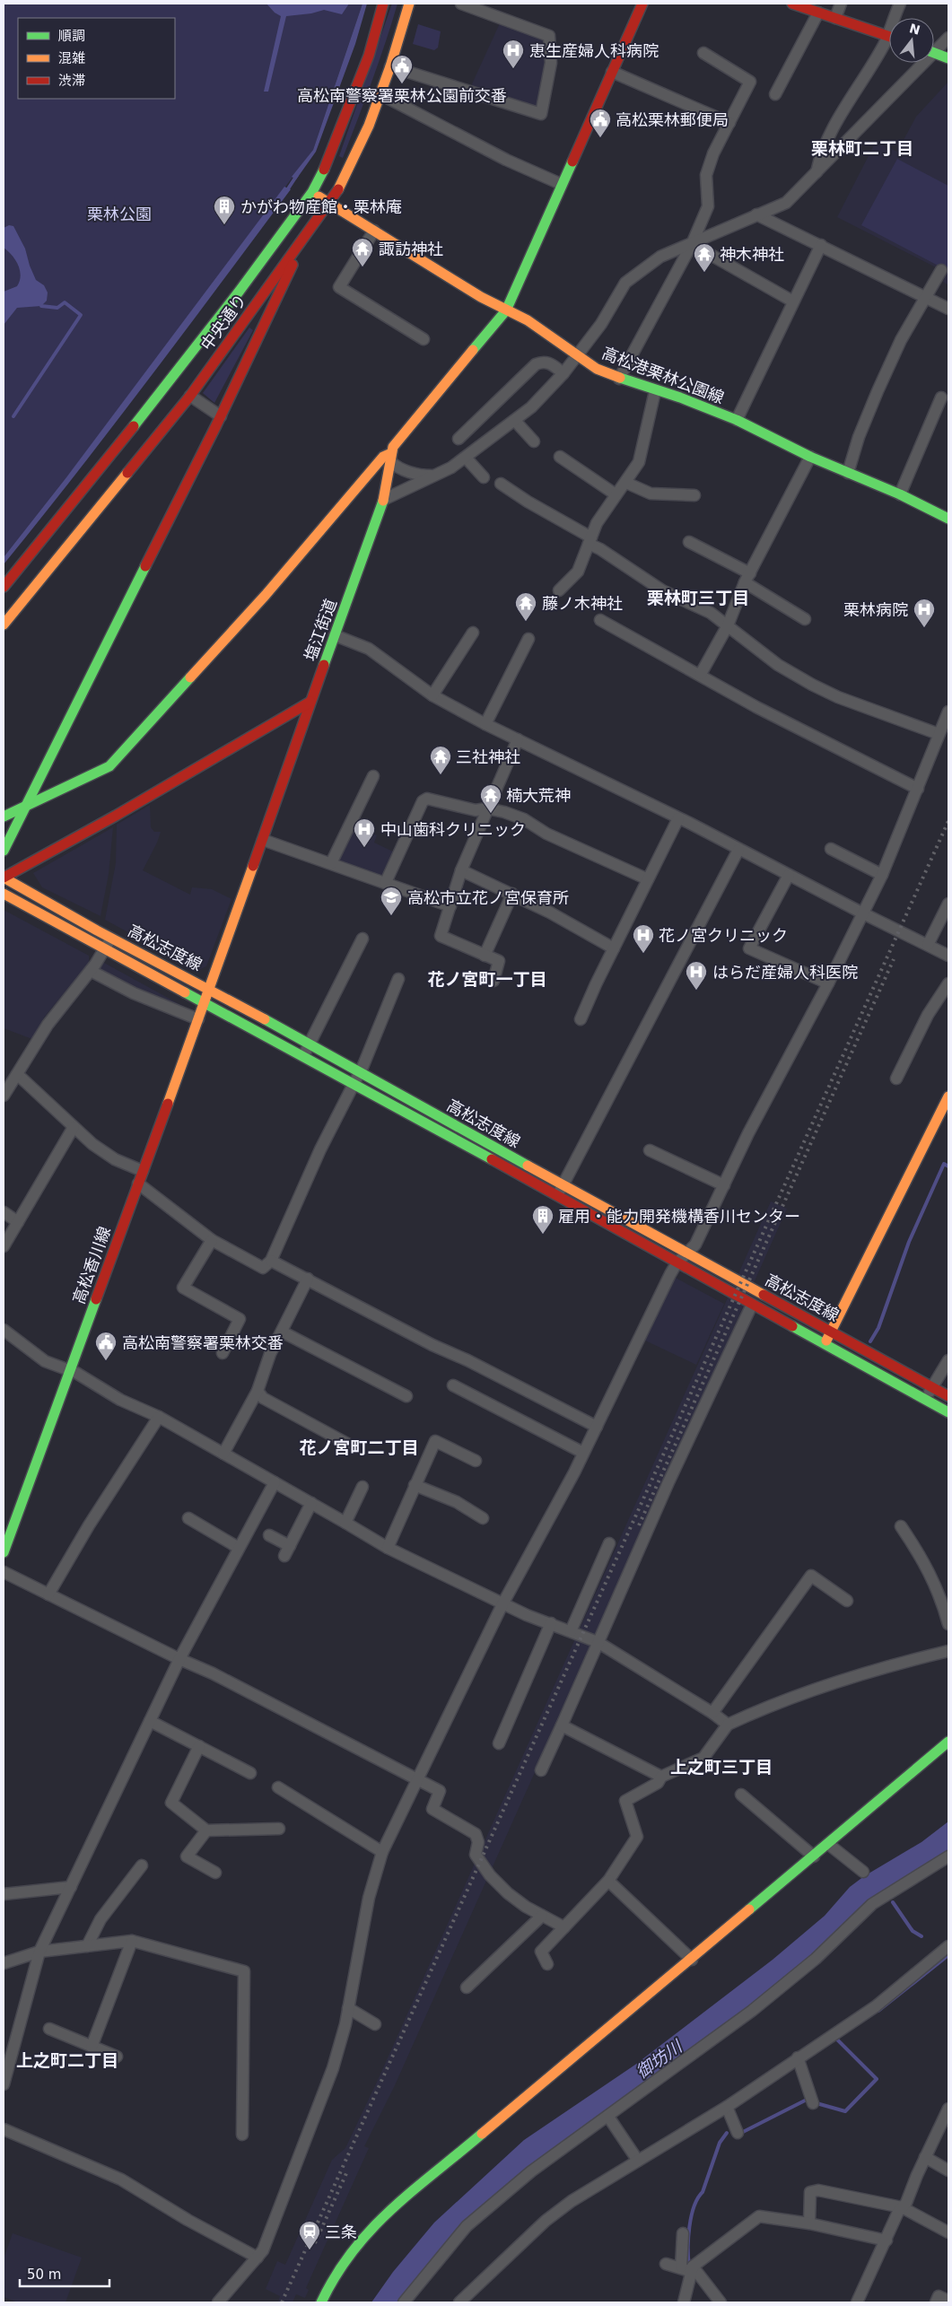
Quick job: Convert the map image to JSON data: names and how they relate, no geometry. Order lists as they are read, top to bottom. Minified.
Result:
{"streets":{"main road":["中央通り","高松港栗林公園線","塩江街道","高松志度線","高松香川線"]},"crossings":[["中央通り","高松港栗林公園線"],["高松港栗林公園線","塩江街道"],["塩江街道","高松志度線"],["塩江街道","高松香川線"],["高松志度線","高松香川線"]],"districts":["栗林町二丁目","栗林町三丁目","花ノ宮町一丁目","花ノ宮町二丁目","上之町三丁目","上之町二丁目"],"water":["御坊川"],"parks":["栗林公園"],"places":{"hospital":["恵生産婦人科病院","栗林病院","中山歯科クリニック","花ノ宮クリニック","はらだ産婦人科医院"],"public building":["高松南警察署栗林公園前交番","高松栗林郵便局","高松南警察署栗林交番"],"building":["かがわ物産館・栗林庵","雇用・能力開発機構香川センター"],"temple":["諏訪神社","神木神社","藤ノ木神社","三社神社","楠大荒神"],"school or university":["高松市立花ノ宮保育所"],"station":["三条"]},"legend":["順調","混雑","渋滞"],"scale_bar":"50 m","north":"top"}
